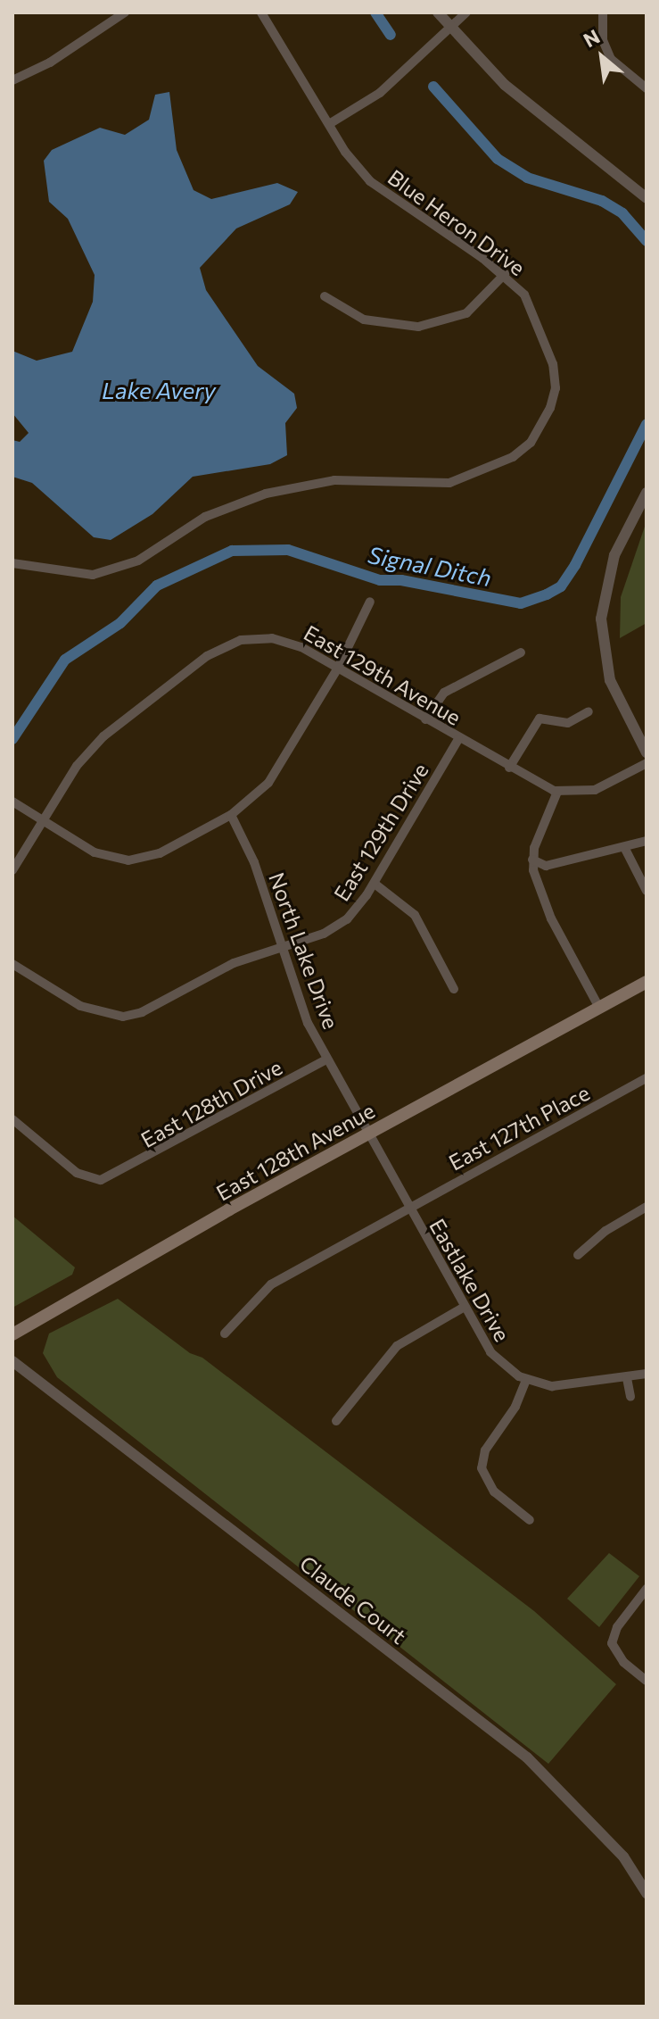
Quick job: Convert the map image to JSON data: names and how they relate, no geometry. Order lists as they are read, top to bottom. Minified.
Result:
{"streets":{"main road":["East 128th Avenue"],"street":["Blue Heron Drive","East 129th Avenue","East 129th Drive","North Lake Drive","East 128th Drive","East 127th Place","Eastlake Drive","Claude Court"]},"crossings":[["East 129th Avenue","East 129th Drive"],["East 129th Drive","North Lake Drive"],["North Lake Drive","East 128th Drive"],["North Lake Drive","East 128th Avenue"],["North Lake Drive","Eastlake Drive"],["East 127th Place","Eastlake Drive"],["East 128th Avenue","Eastlake Drive"]],"water":["Lake Avery","Signal Ditch"],"north":"top left"}
